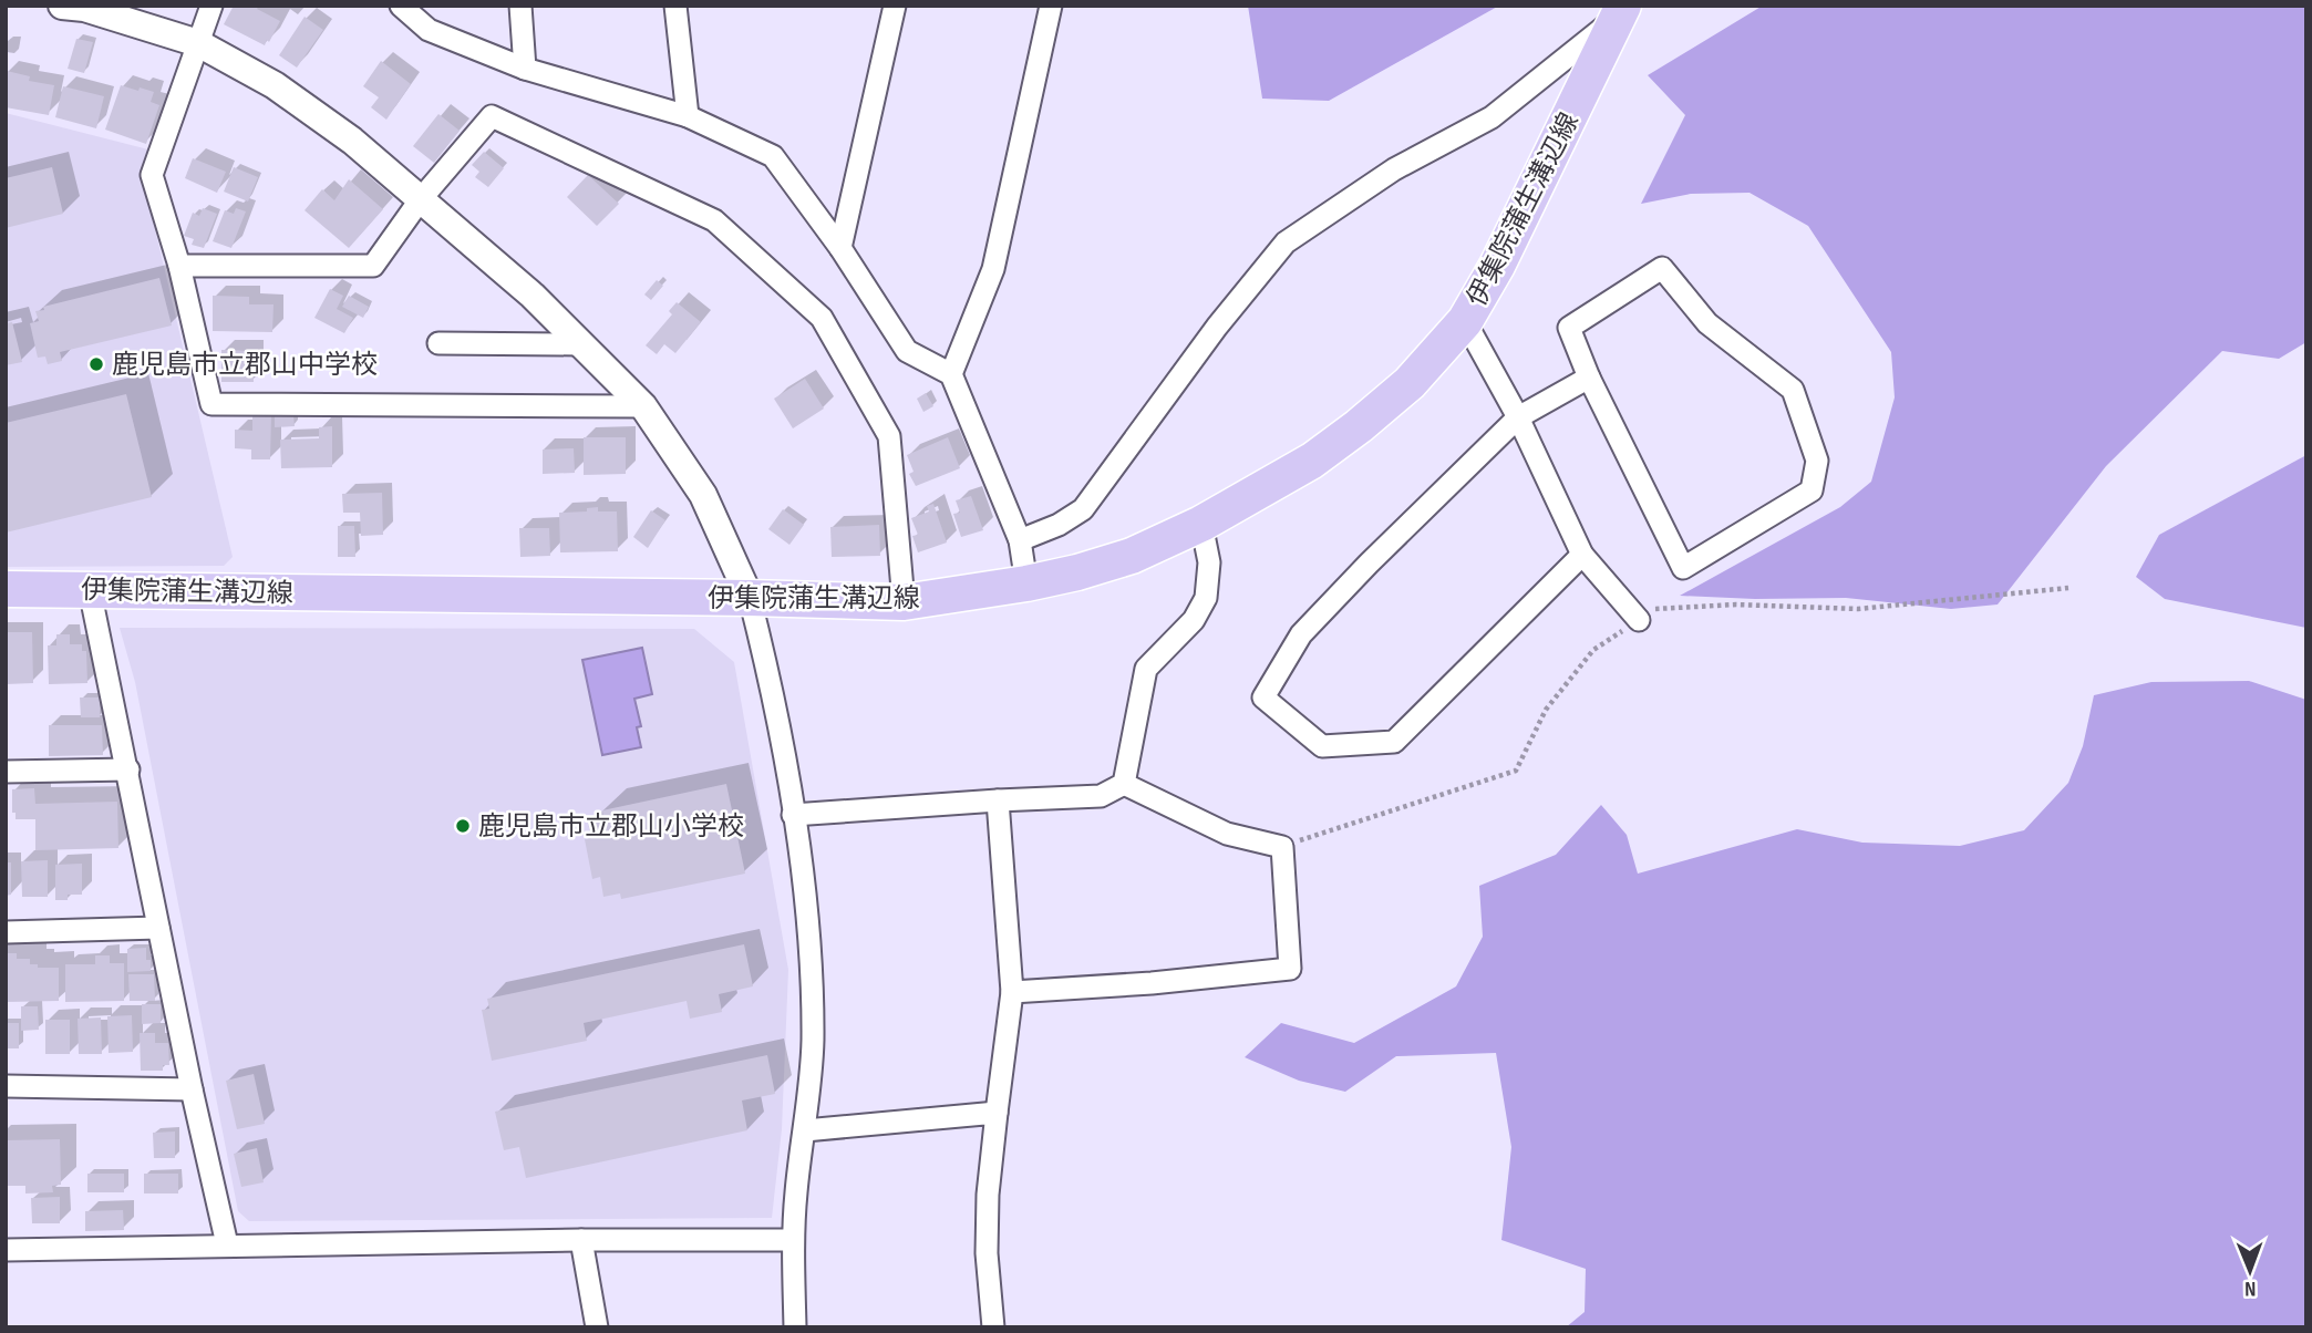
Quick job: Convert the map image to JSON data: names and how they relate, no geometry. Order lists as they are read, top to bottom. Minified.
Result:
{"streets":{"main road":["伊集院蒲生溝辺線"]},"places":["鹿児島市立郡山中学校","鹿児島市立郡山小学校"],"north":"bottom"}
